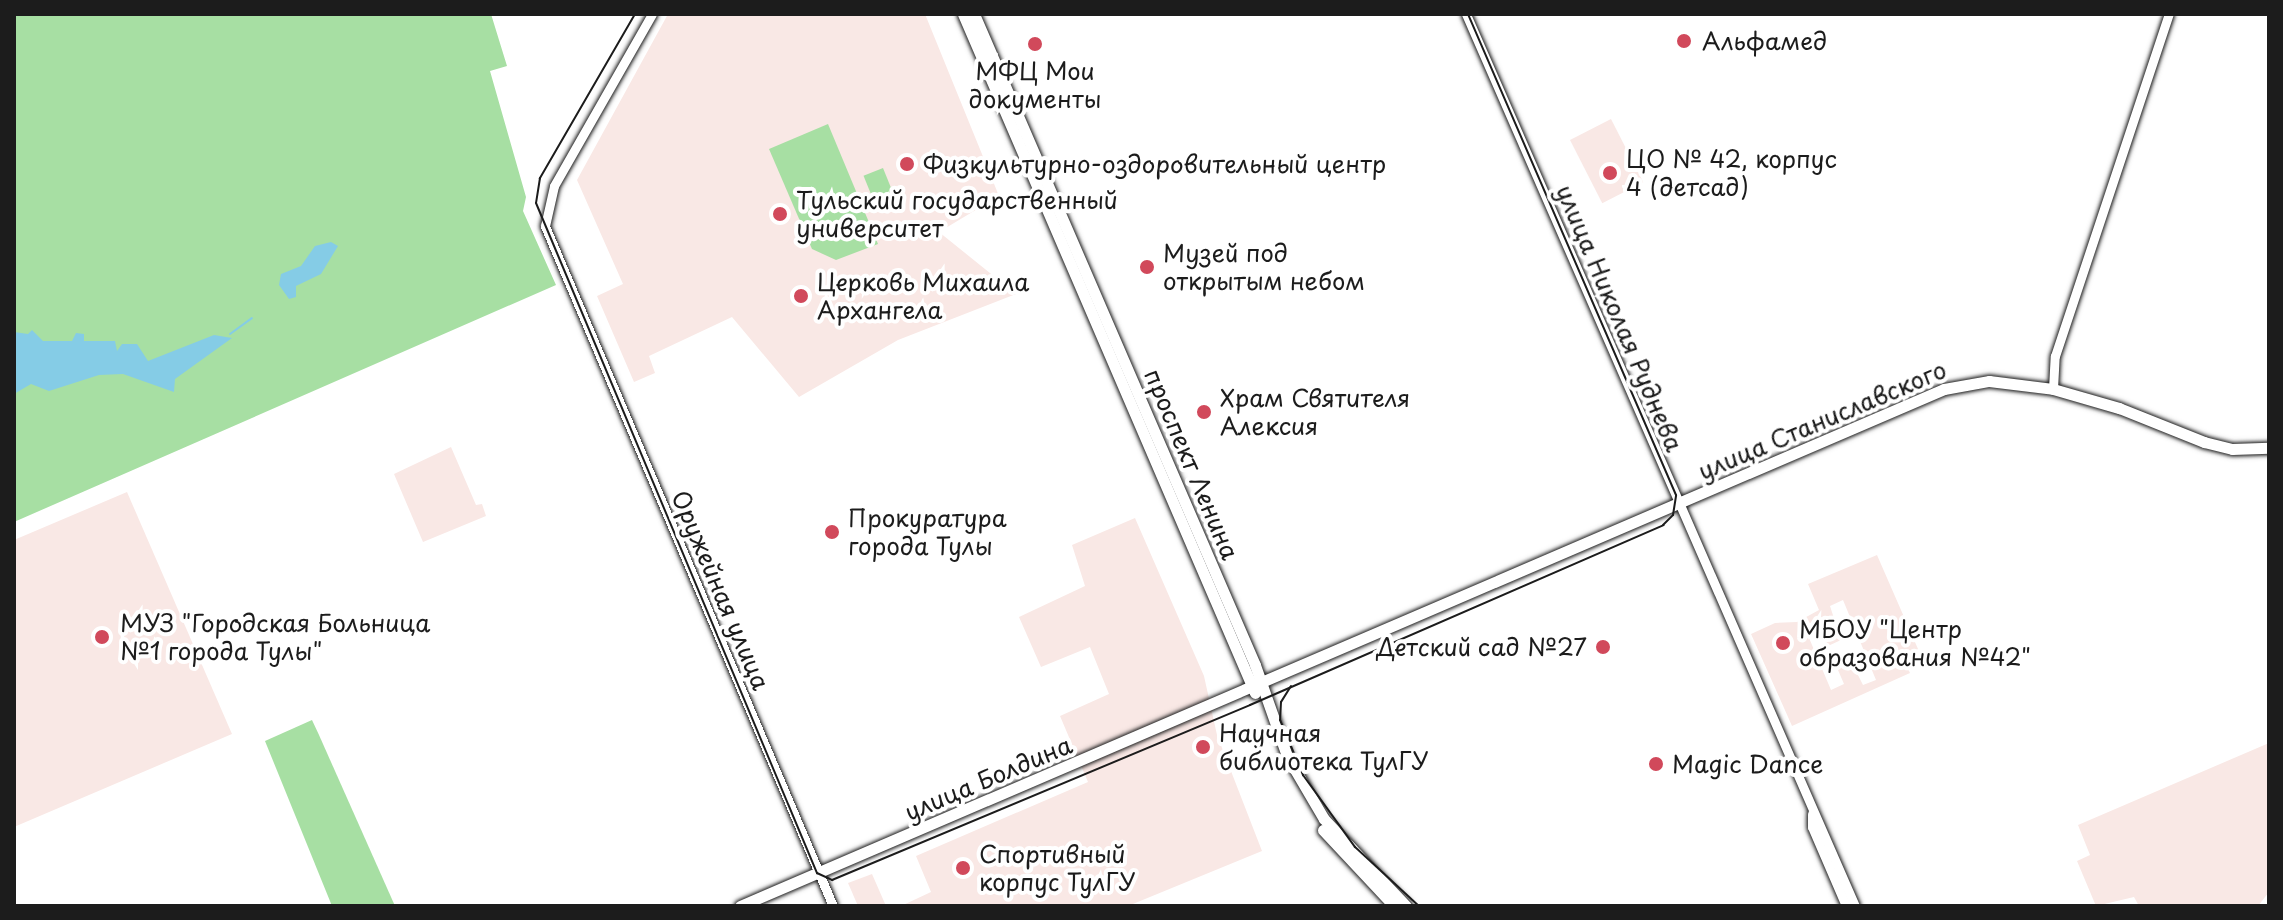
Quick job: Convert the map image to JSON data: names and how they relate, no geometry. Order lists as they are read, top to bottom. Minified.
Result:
{"streets":{"main road":["улица Станиславского","проспект Ленина","улица Болдина"],"street":["улица Николая Руднева","Оружейная улица"]},"crossings":[["улица Николая Руднева","улица Станиславского"],["улица Станиславского","проспект Ленина"],["улица Станиславского","улица Болдина"],["проспект Ленина","улица Болдина"],["Оружейная улица","улица Болдина"]],"places":["Альфамед","МФЦ Мои документы","Физкультурно-оздоровительный центр","ЦО № 42, корпус 4 (детсад)","Тульский государственный университет","Музей под открытым небом","Церковь Михаила Архангела","Храм Святителя Алексия","Прокуратура города Тулы","МУЗ \"Городская Больница №1 города Тулы\"","МБОУ \"Центр образования №42\"","Детский сад №27","Научная библиотека ТулГУ","Magic Dance","Спортивный корпус ТулГУ"]}
